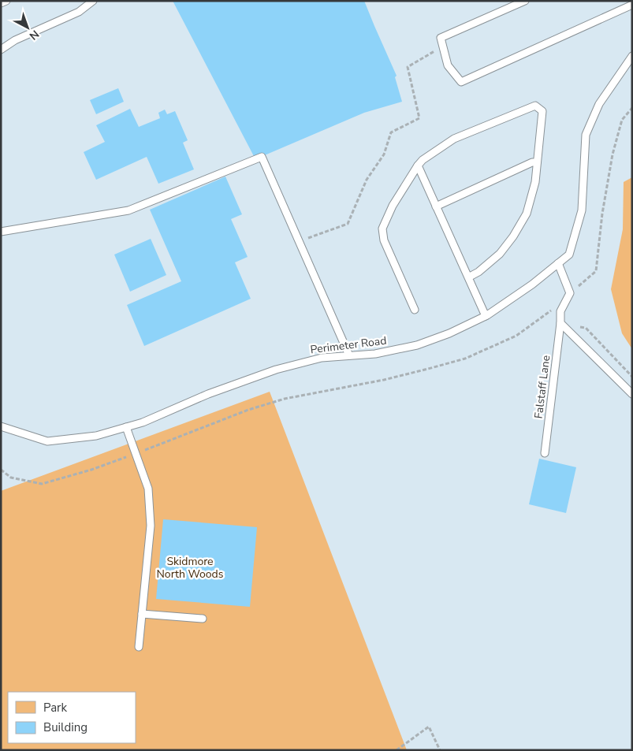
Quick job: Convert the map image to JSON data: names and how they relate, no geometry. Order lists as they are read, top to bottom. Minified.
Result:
{"streets":{"lane":["Perimeter Road","Falstaff Lane"]},"crossings":[["Perimeter Road","Falstaff Lane"]],"parks":["Skidmore North Woods"],"legend":["Park","Building"],"north":"bottom right"}
